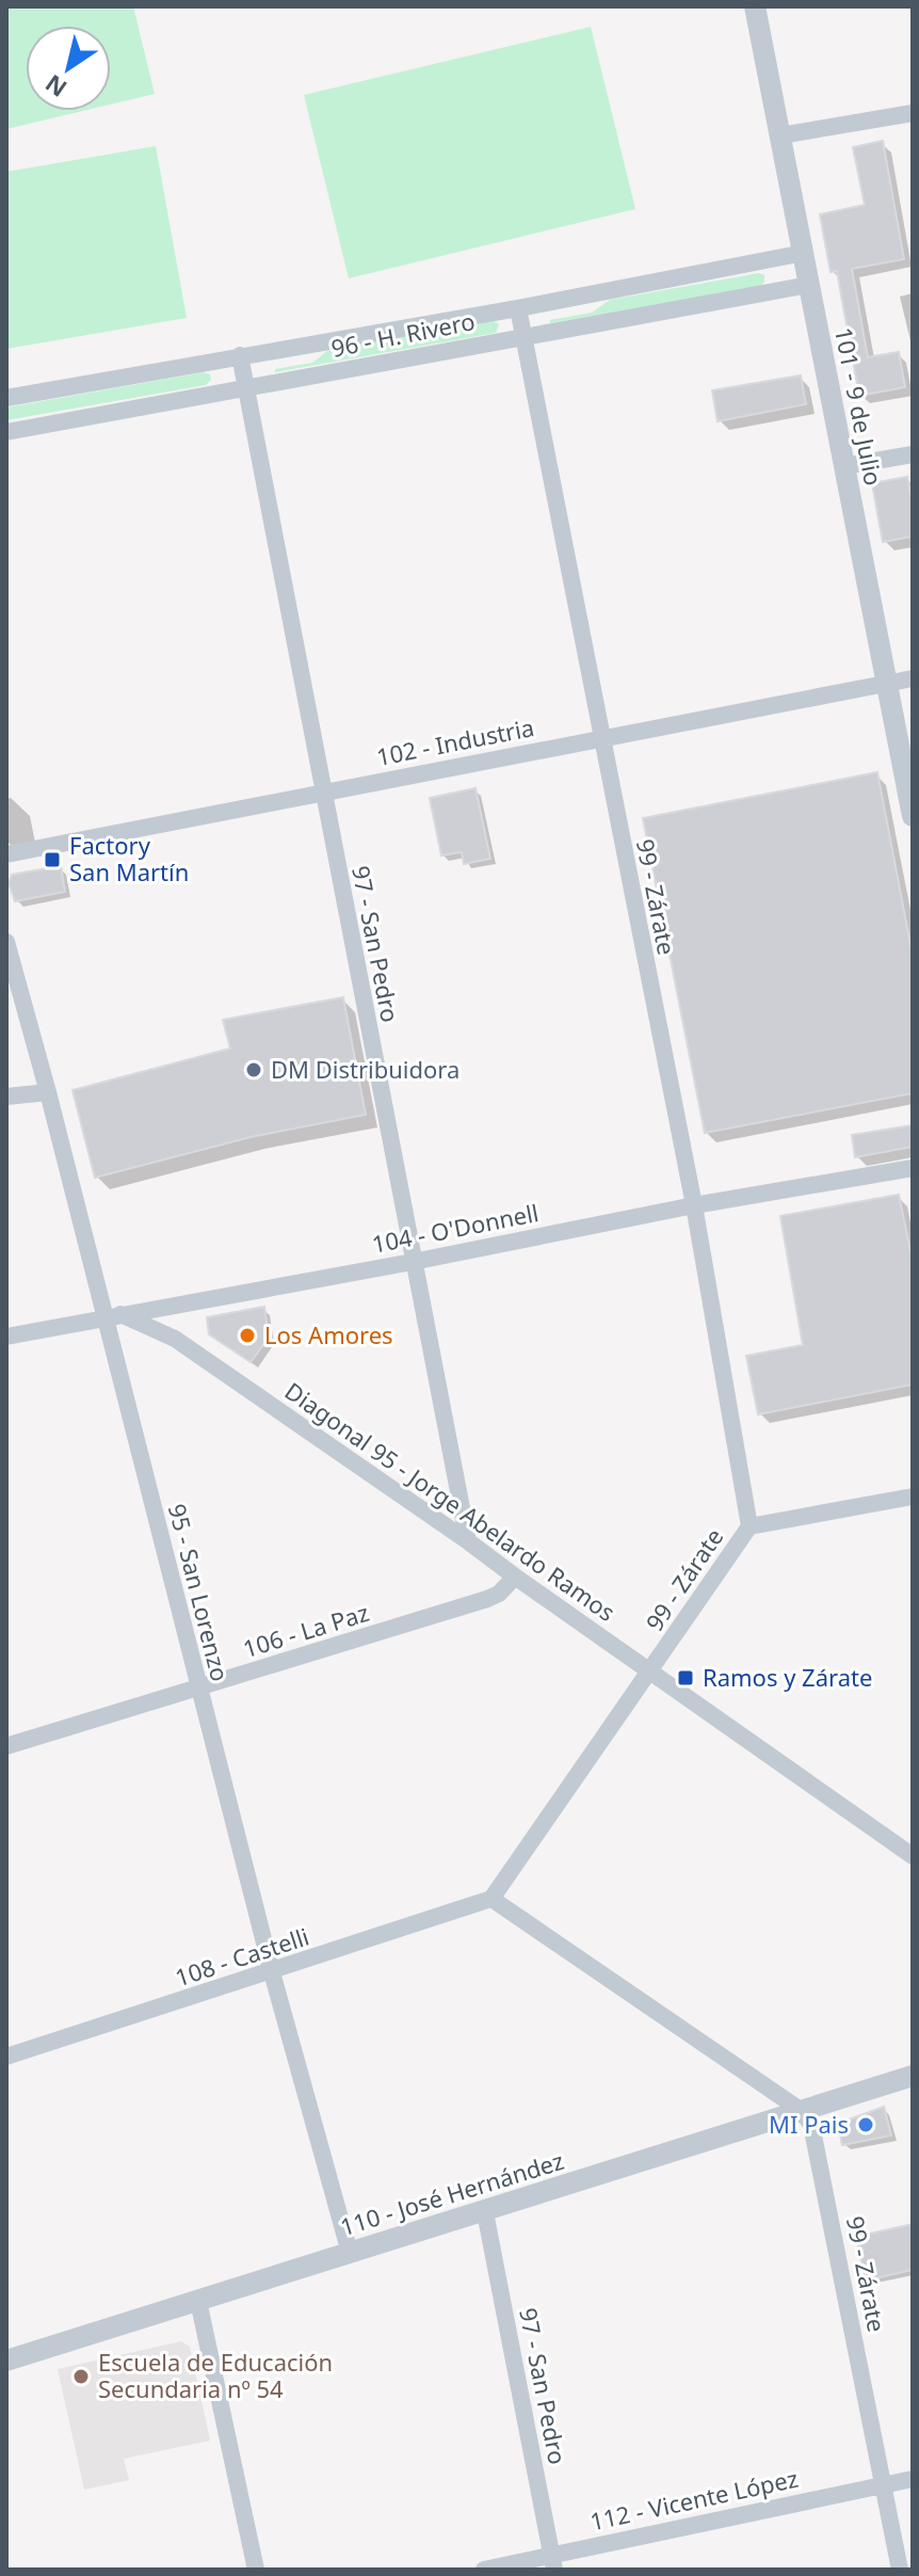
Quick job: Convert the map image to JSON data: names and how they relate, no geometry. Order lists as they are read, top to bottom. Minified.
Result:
{"streets":{"street":["96 - H. Rivero","101 - 9 de Julio","102 - Industria","99 - Zárate","97 - San Pedro","104 - O'Donnell","Diagonal 95 - Jorge Abelardo Ramos","95 - San Lorenzo","106 - La Paz","108 - Castelli","110 - José Hernández","112 - Vicente López"]},"crossings":[["96 - H. Rivero","101 - 9 de Julio"],["96 - H. Rivero","99 - Zárate"],["96 - H. Rivero","97 - San Pedro"],["101 - 9 de Julio","102 - Industria"],["102 - Industria","99 - Zárate"],["102 - Industria","97 - San Pedro"],["99 - Zárate","104 - O'Donnell"],["99 - Zárate","Diagonal 95 - Jorge Abelardo Ramos"],["99 - Zárate","108 - Castelli"],["99 - Zárate","110 - José Hernández"],["99 - Zárate","112 - Vicente López"],["97 - San Pedro","104 - O'Donnell"],["97 - San Pedro","Diagonal 95 - Jorge Abelardo Ramos"],["97 - San Pedro","110 - José Hernández"],["97 - San Pedro","112 - Vicente López"],["104 - O'Donnell","Diagonal 95 - Jorge Abelardo Ramos"],["104 - O'Donnell","95 - San Lorenzo"],["Diagonal 95 - Jorge Abelardo Ramos","95 - San Lorenzo"],["Diagonal 95 - Jorge Abelardo Ramos","106 - La Paz"],["95 - San Lorenzo","106 - La Paz"],["95 - San Lorenzo","108 - Castelli"],["95 - San Lorenzo","110 - José Hernández"]],"places":{"transit":["Factory San Martín","Ramos y Zárate"],"other":["DM Distribuidora","Los Amores","MI Pais","Escuela de Educación Secundaria nº 54"]},"north":"bottom left"}
